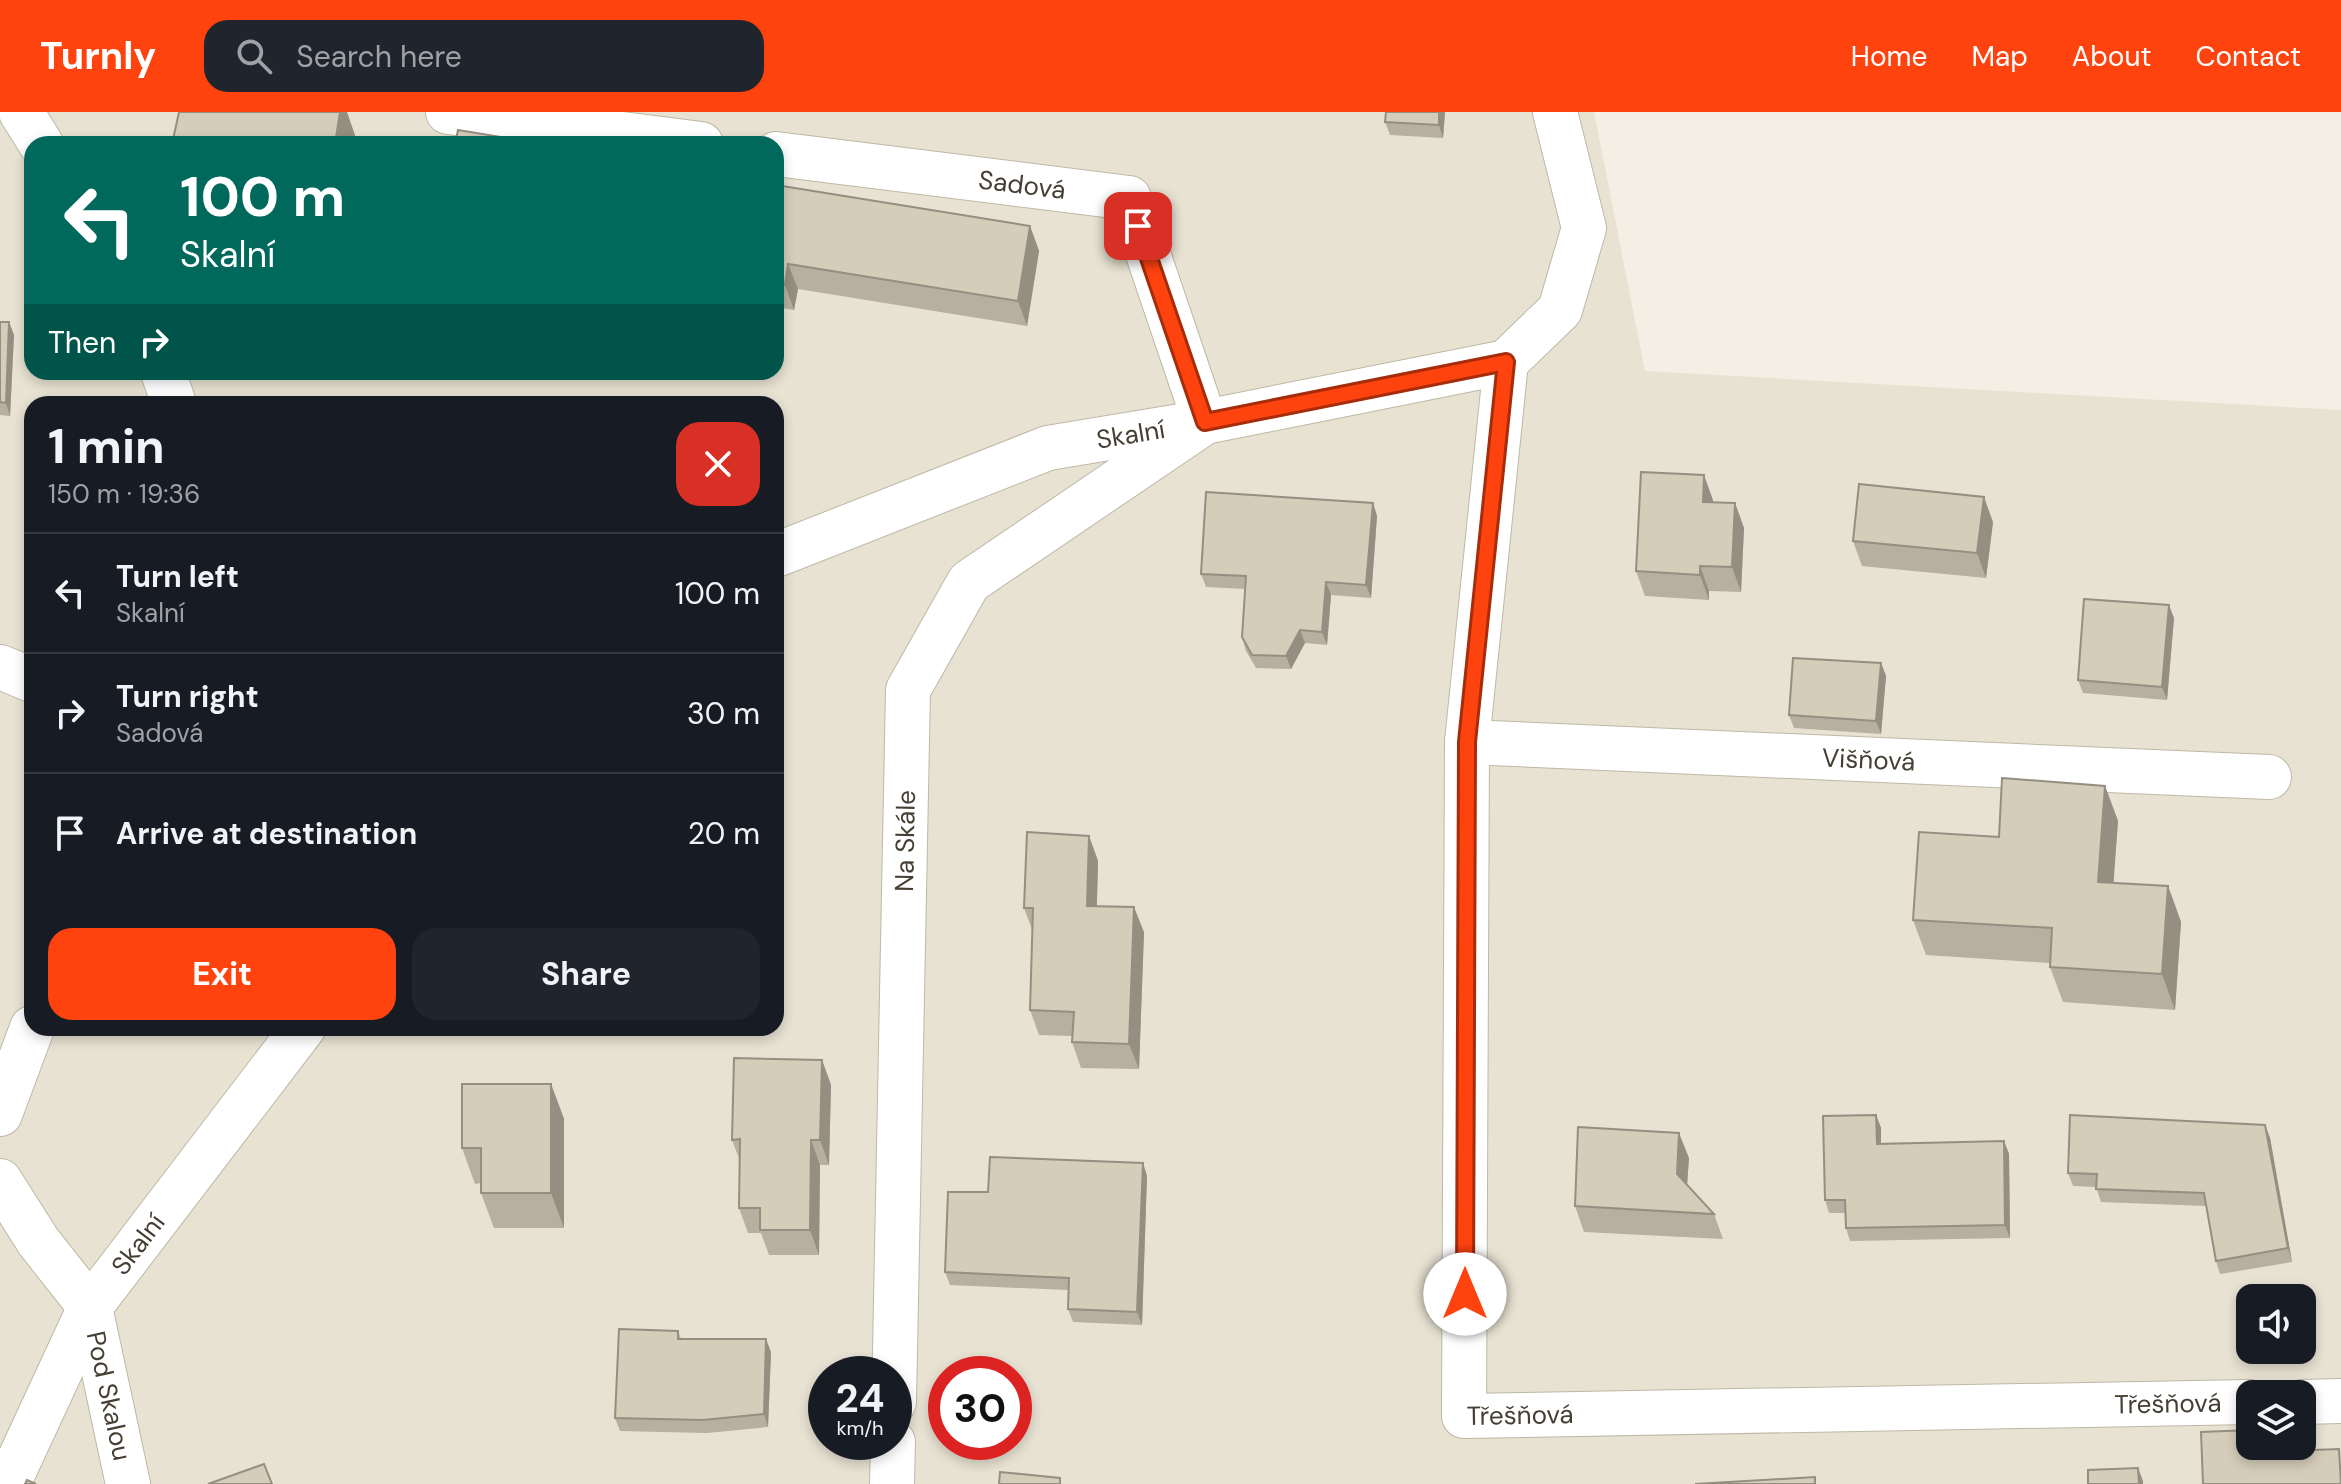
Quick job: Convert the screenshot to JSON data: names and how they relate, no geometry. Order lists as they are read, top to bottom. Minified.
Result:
{"streets":{"street":["Sadová","Skalní","Višňová","Na Skále","Pod Skalou","Třešňová"]},"crossings":[["Sadová","Skalní"],["Sadová","Na Skále"],["Skalní","Na Skále"],["Skalní","Pod Skalou"],["Skalní","Třešňová"],["Višňová","Třešňová"]],"page":{"header":"Turnly","search":"Search here","nav":["Home","Map","About","Contact"],"turn":["100 m","Skalní"],"then":"Then","heading":["1 min","150 m · 19:36"],"list":[{"name":"Turn left","note":"Skalní","value":"100 m"},{"name":"Turn right","note":"Sadová","value":"30 m"},{"name":"Arrive at destination","value":"20 m"}],"buttons":["Exit","Share"],"speed":"24 km/h","limit":"30"}}
